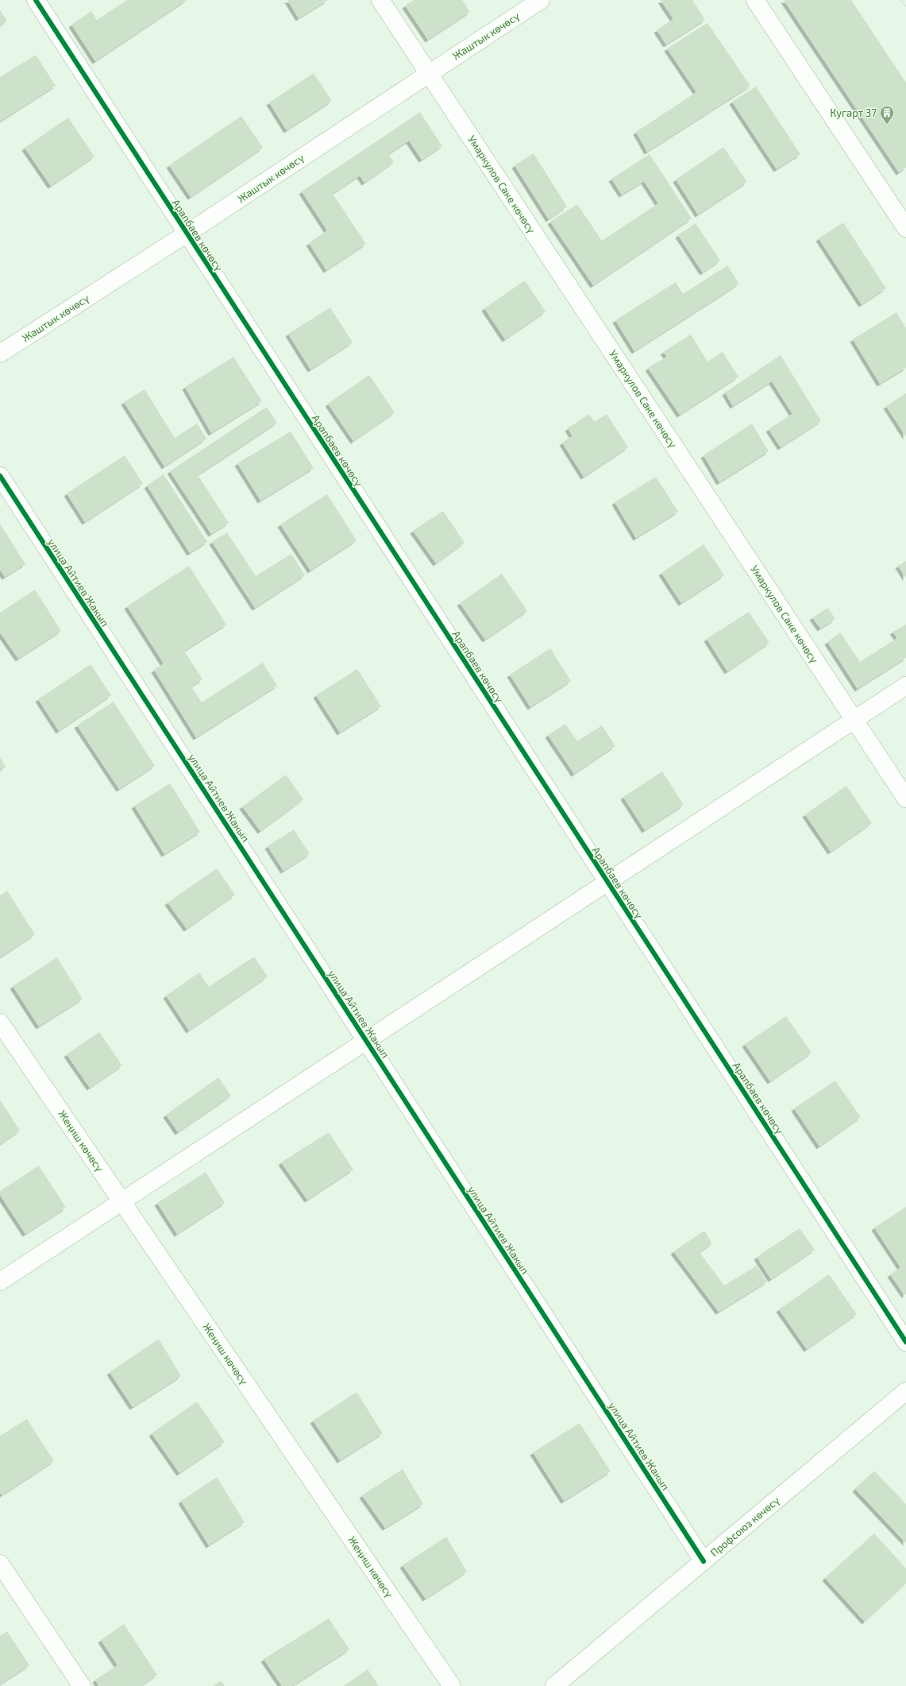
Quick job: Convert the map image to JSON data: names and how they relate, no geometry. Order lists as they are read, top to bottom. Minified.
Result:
{"streets":{"street":["Жаштык көчөсү","Умаркулов Саке көчөсү","Арапбаев көчөсү","улица Айтиев Жакып","Жеңиш көчөсү","Профсоюз көчөсү"]},"crossings":[["Жаштык көчөсү","Умаркулов Саке көчөсү"],["Жаштык көчөсү","Арапбаев көчөсү"],["улица Айтиев Жакып","Профсоюз көчөсү"]],"places":{"building":["Кугарт 37"]}}
